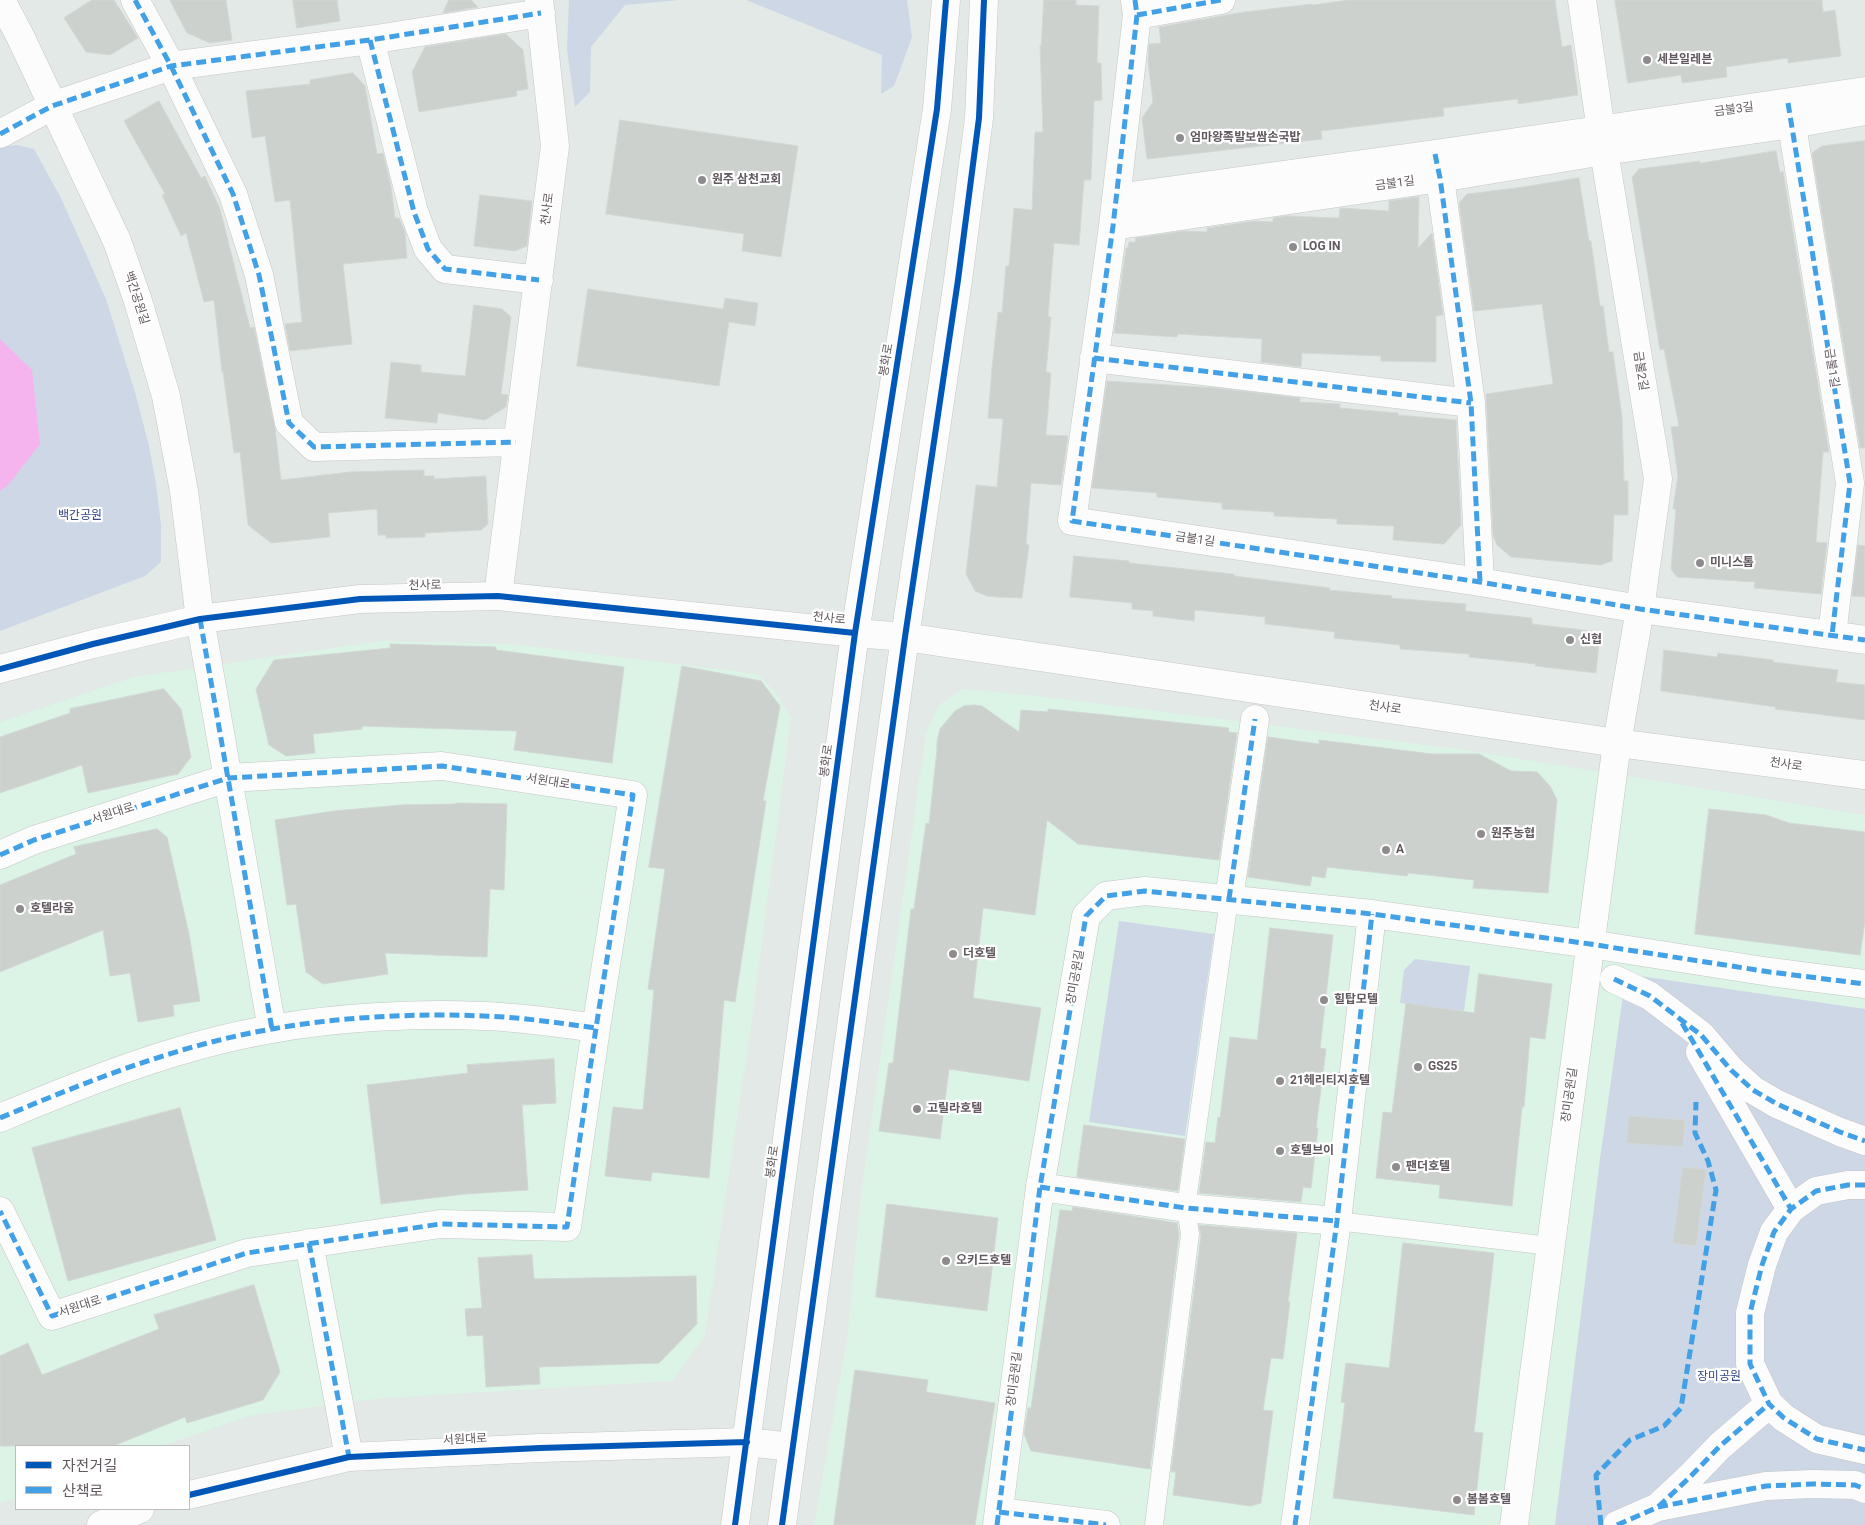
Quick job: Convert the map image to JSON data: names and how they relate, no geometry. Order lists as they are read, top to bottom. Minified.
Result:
{"streets":{"street":["금불3길","금불1길","천사로","백간공원길","봉화로","금불2길","서원대로","장미공원길"]},"crossings":[["금불3길","금불1길"],["금불3길","금불2길"],["금불1길","금불2길"],["천사로","백간공원길"],["천사로","봉화로"],["천사로","금불2길"],["천사로","장미공원길"],["봉화로","서원대로"],["금불2길","장미공원길"]],"parks":["백간공원","장미공원"],"places":["세븐일레븐","엄마왕족발보쌈손국밥","원주 삼천교회","LOG IN","미니스톱","신협","원주농협","A","호텔라움","더호텔","힐탑모텔","GS25","21헤리티지호텔","고릴라호텔","호텔브이","팬더호텔","오키드호텔","봄봄호텔"],"legend":["자전거길","산책로"]}
